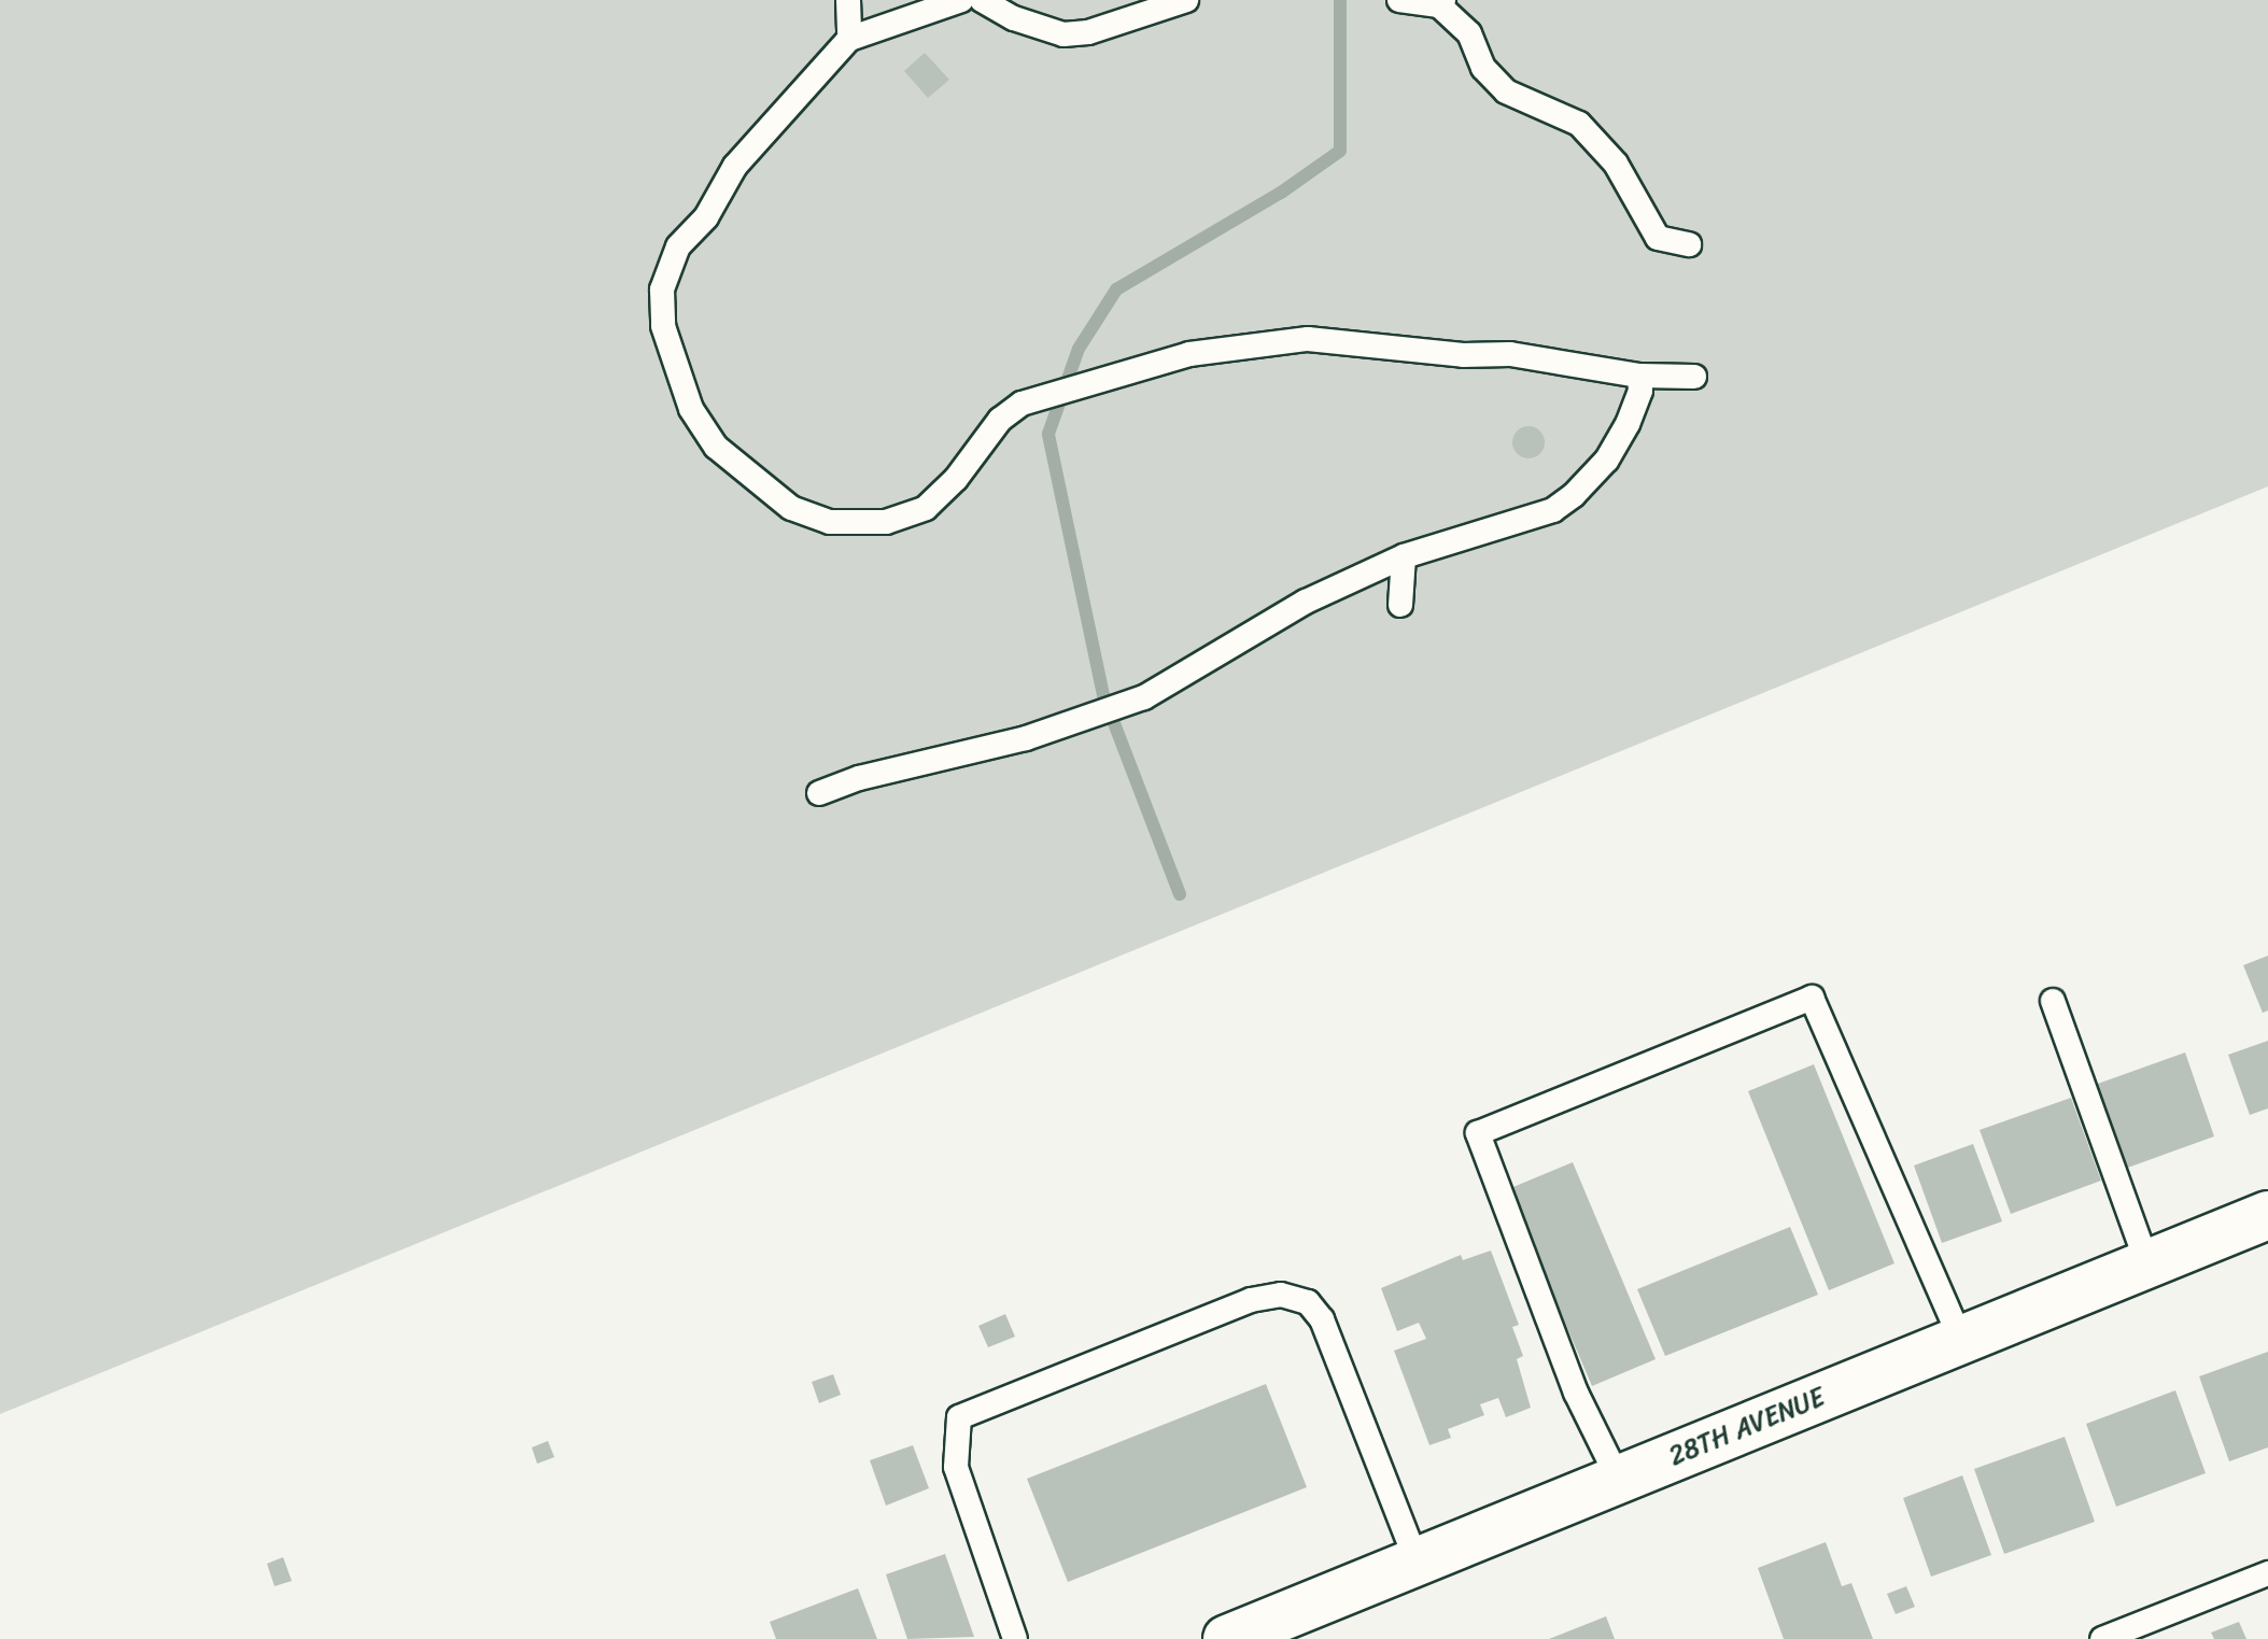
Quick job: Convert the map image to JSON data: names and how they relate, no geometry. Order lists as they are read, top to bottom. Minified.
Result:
{"streets":{"street":["28TH AVENUE"]}}
